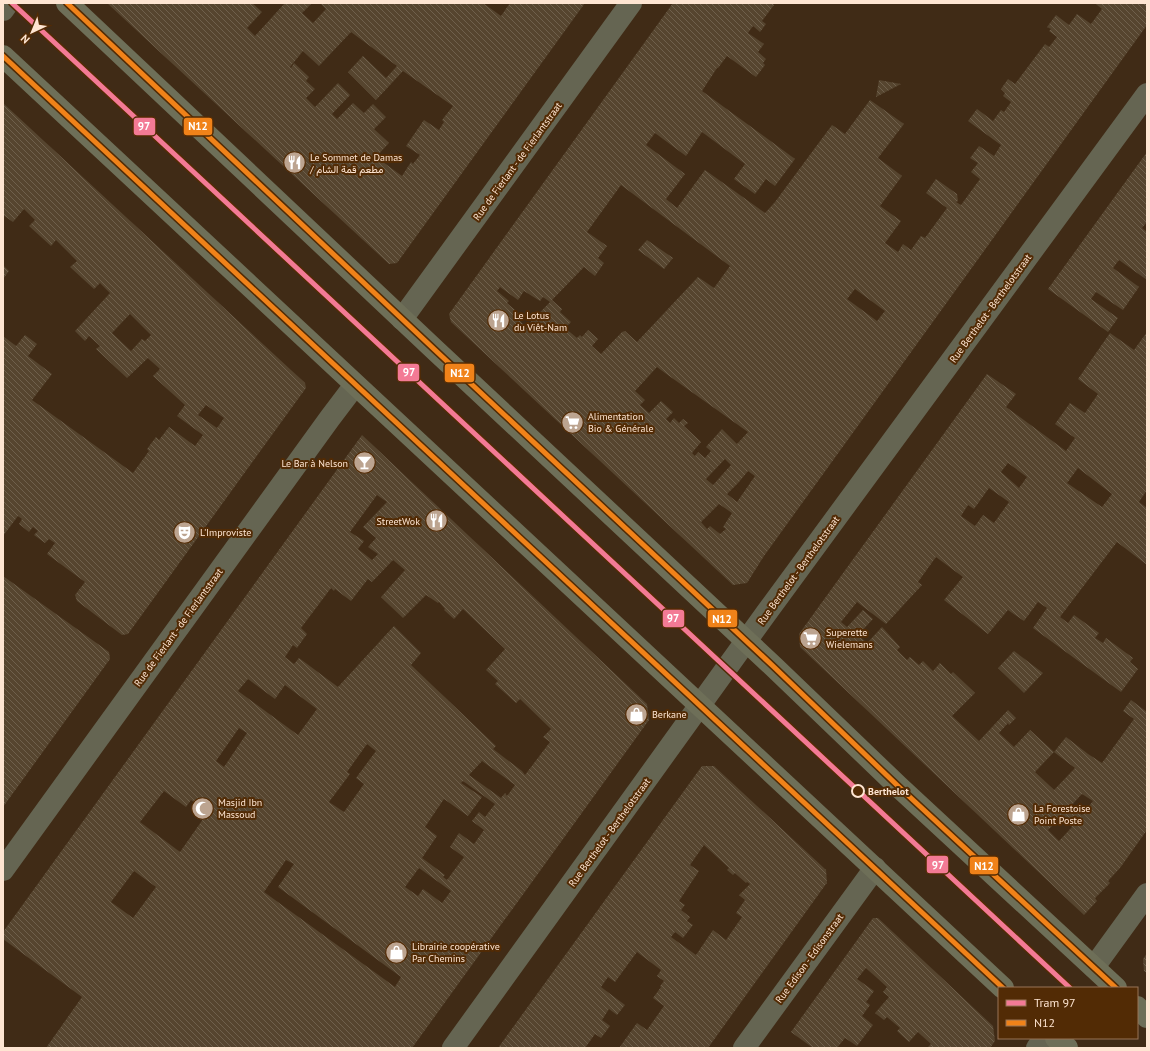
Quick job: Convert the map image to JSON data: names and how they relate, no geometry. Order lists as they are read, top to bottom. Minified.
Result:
{"streets":{"street":["Rue de Fierlant - de Fierlantstraat","Rue Berthelot - Berthelotstraat","Rue Edison - Edisonstraat"]},"places":{"restaurant":["Le Sommet de Damas / مطعم قمة الشام","Le Lotus du Viêt-Nam","StreetWok"],"supermarket":["Alimentation Bio & Générale","Superette Wielemans"],"bar":["Le Bar à Nelson"],"theatre":["L'Improviste"],"shop":["Berkane","La Forestoise Point Poste","Librairie coopérative Par Chemins"],"other":["Berthelot"],"mosque":["Masjid Ibn Massoud"]},"lines":["tram line 97","transit line N12"],"legend":["Tram 97","N12"],"north":"bottom left"}
